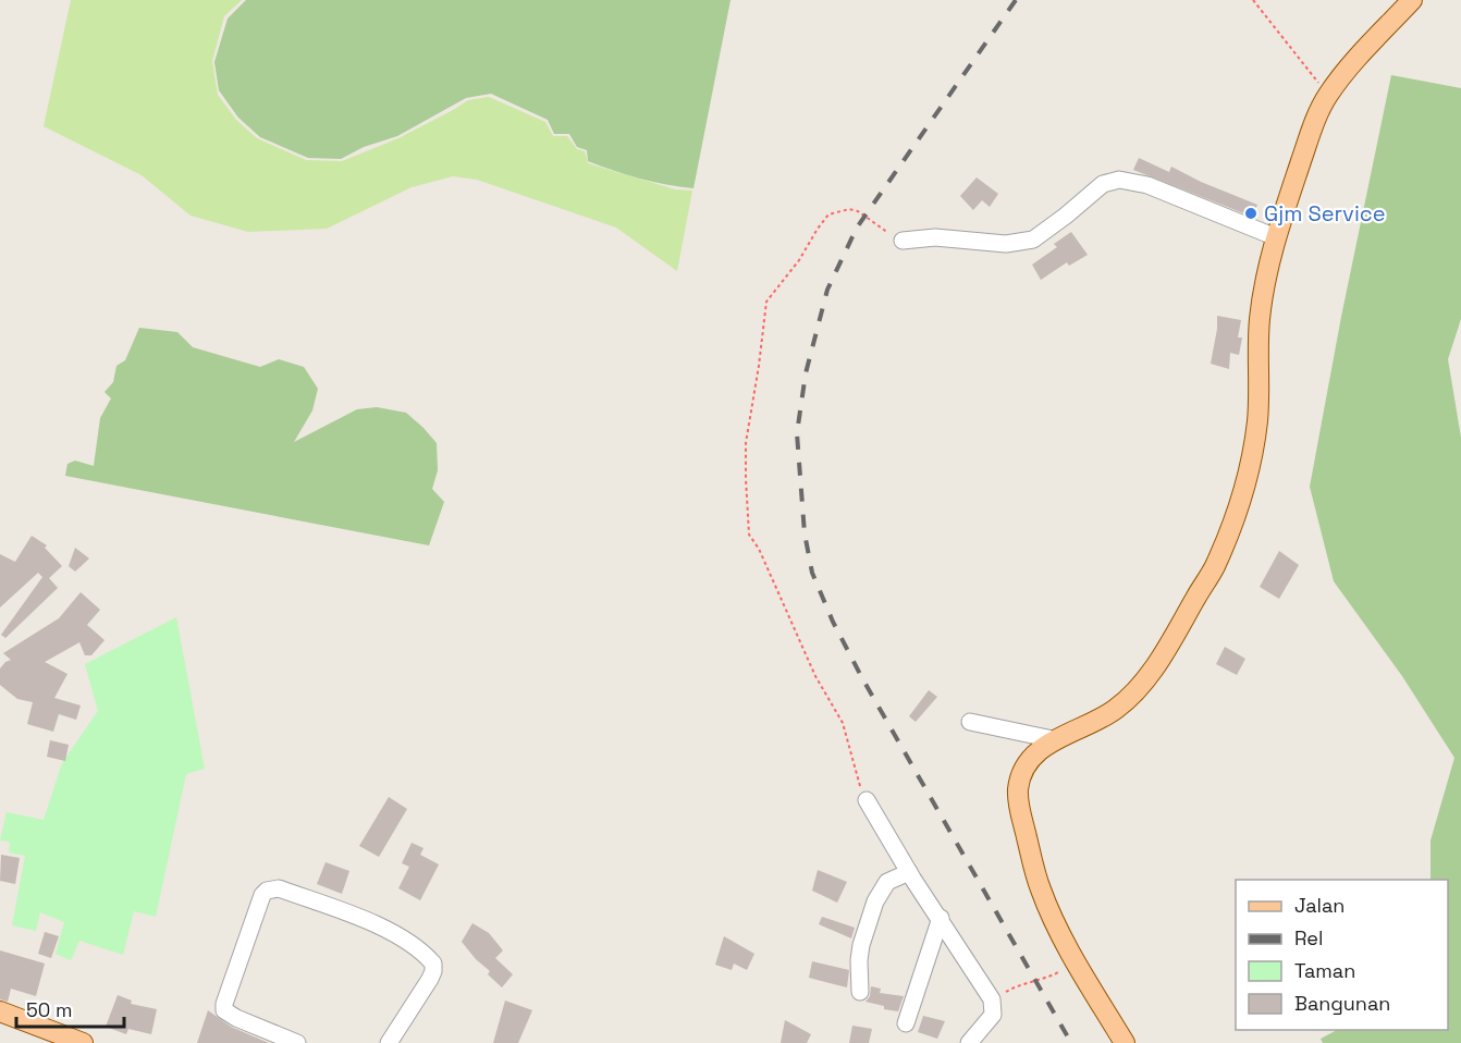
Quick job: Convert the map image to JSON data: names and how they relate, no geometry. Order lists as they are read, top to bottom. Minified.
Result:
{"places":["Gjm Service"],"legend":["Jalan","Rel","Taman","Bangunan"],"scale_bar":"50 m"}
